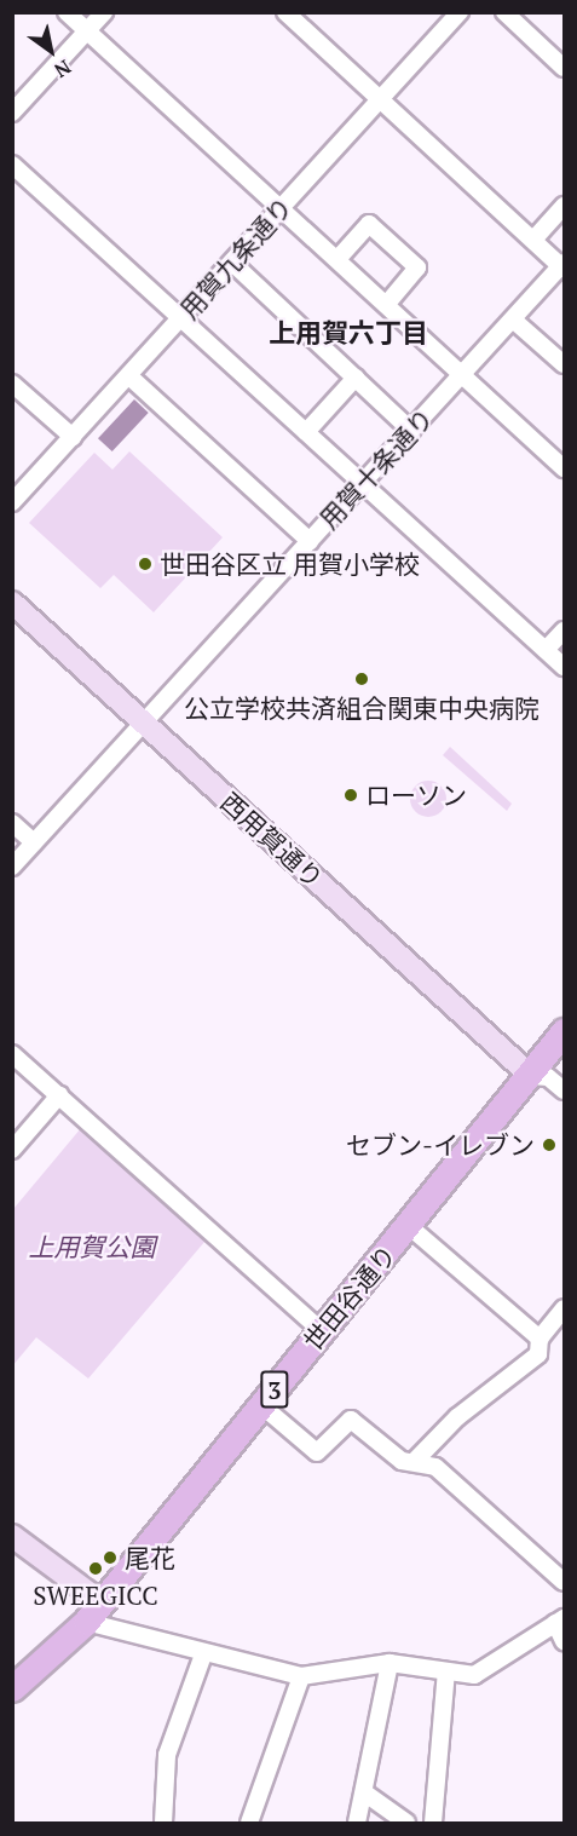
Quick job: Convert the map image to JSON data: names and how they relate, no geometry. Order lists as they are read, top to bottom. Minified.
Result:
{"streets":{"main road":["世田谷通り","3"],"street":["用賀九条通り","用賀十条通り","西用賀通り"]},"crossings":[["用賀十条通り","西用賀通り"],["西用賀通り","世田谷通り"]],"districts":["上用賀六丁目"],"parks":["上用賀公園"],"places":["世田谷区立 用賀小学校","公立学校共済組合関東中央病院","ローソン","セブン-イレブン","尾花","SWEEGICC"],"north":"bottom right"}
